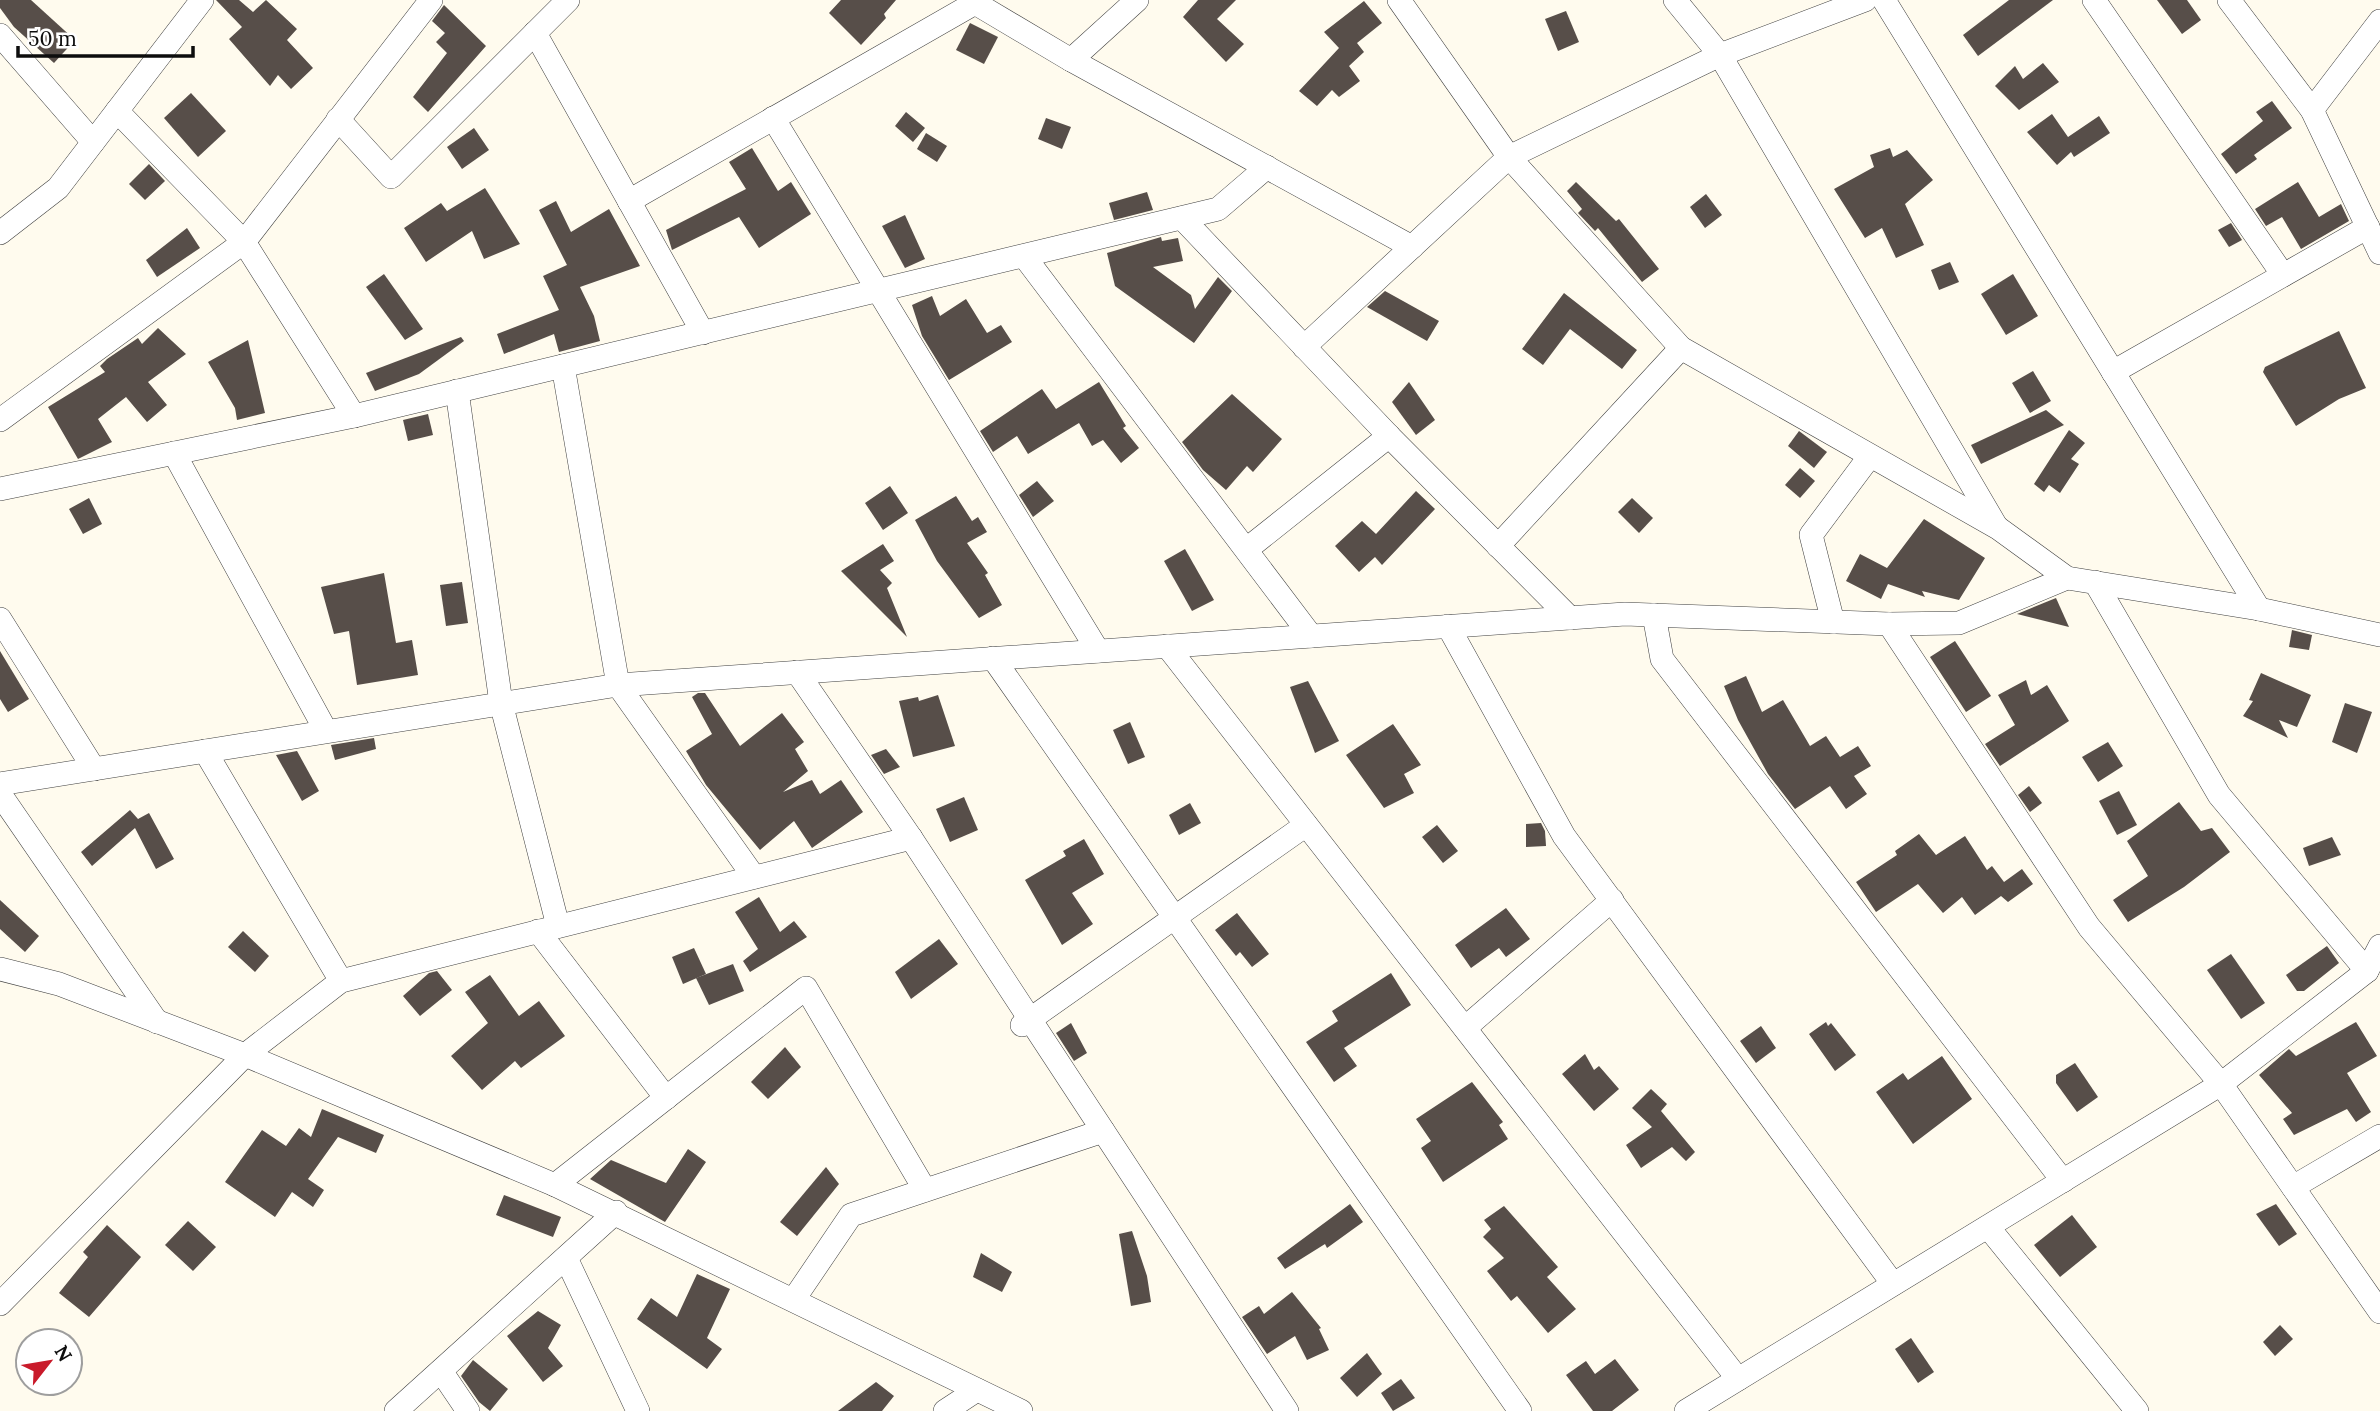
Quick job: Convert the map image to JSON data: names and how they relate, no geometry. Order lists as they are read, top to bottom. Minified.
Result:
{"scale_bar":"50 m","north":"top right"}
